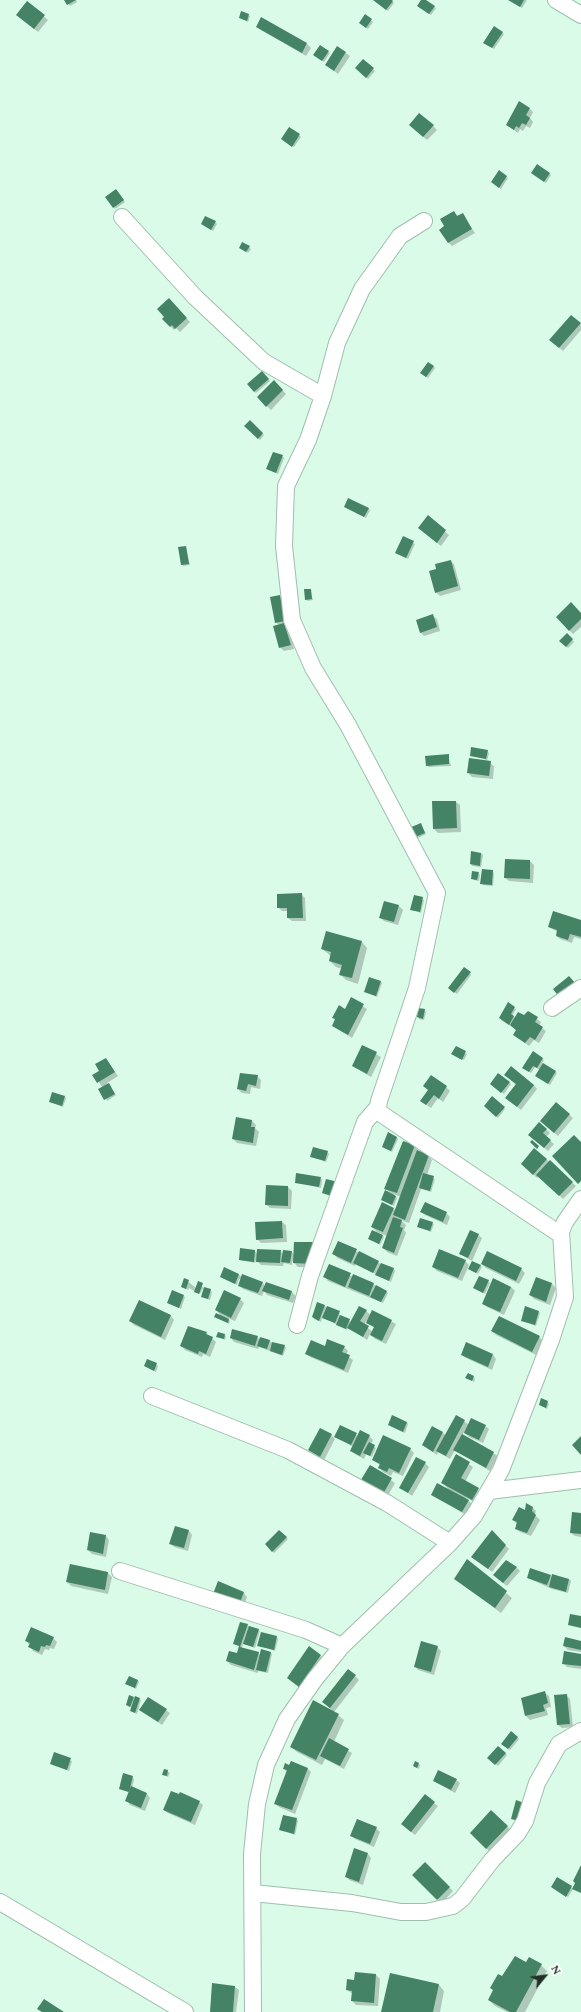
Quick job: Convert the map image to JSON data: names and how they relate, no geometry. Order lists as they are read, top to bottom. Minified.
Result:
{"north":"top right"}
